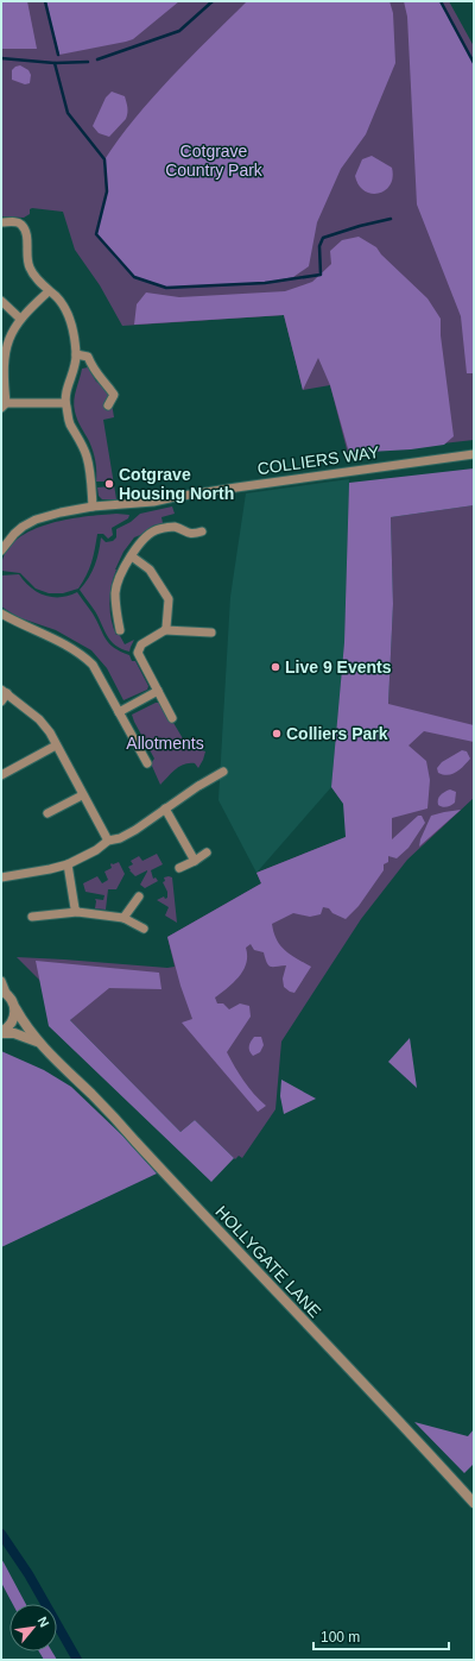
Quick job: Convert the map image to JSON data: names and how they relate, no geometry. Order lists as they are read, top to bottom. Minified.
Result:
{"streets":{"street":["COLLIERS WAY","HOLLYGATE LANE"]},"parks":["Cotgrave Country Park","Allotments"],"places":["Cotgrave Housing North","Live 9 Events","Colliers Park"],"scale_bar":"100 m","north":"top right"}
